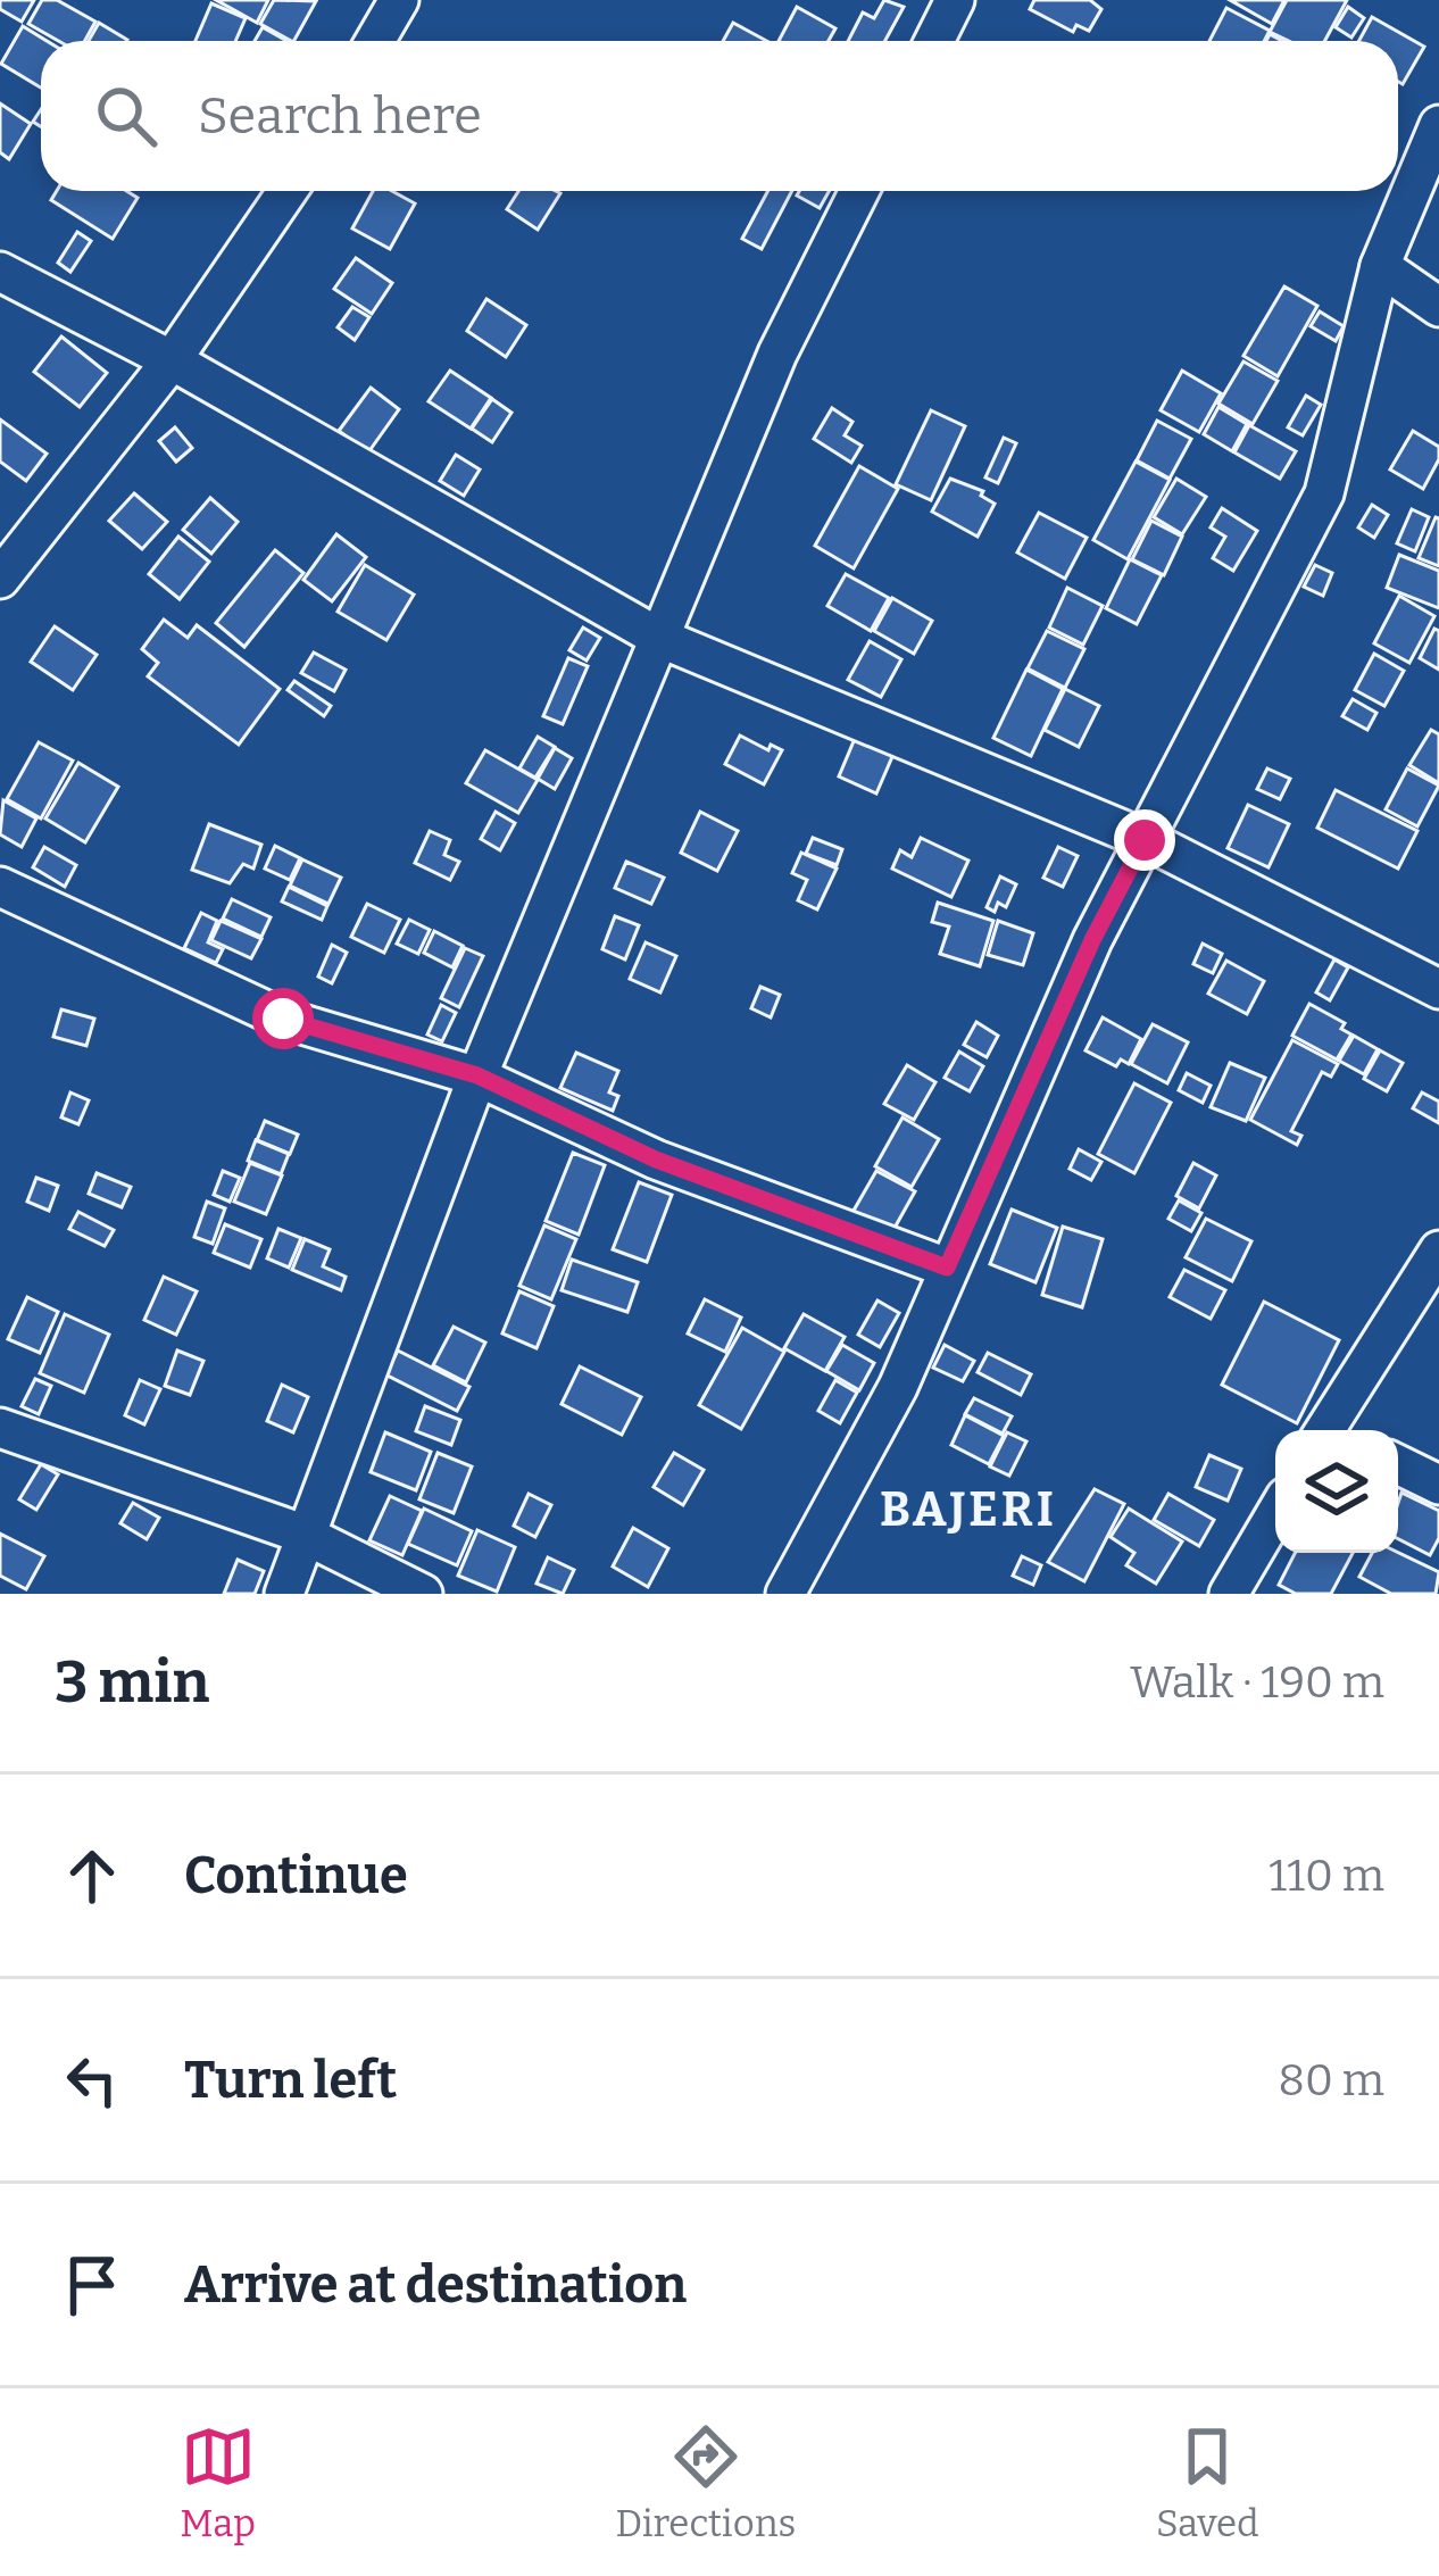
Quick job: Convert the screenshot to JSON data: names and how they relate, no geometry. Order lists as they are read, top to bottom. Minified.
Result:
{"districts":["BAJERI"],"page":{"search":"Search here","heading":["3 min","Walk · 190 m"],"list":[["Continue","110 m"],["Turn left","80 m"],"Arrive at destination"],"nav":["Map","Directions","Saved"]}}
